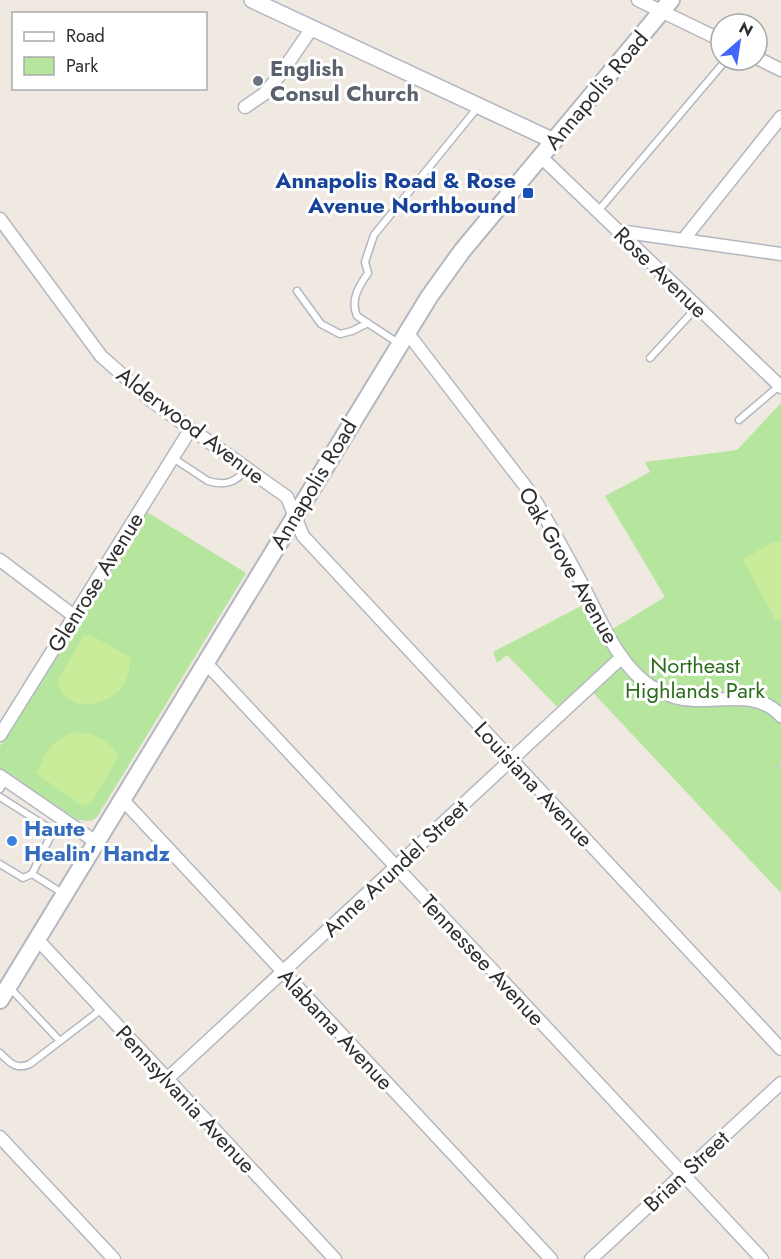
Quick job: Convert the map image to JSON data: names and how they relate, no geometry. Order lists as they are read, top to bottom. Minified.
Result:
{"streets":{"main road":["Annapolis Road"],"street":["Rose Avenue","Alderwood Avenue","Oak Grove Avenue","Glenrose Avenue","Louisiana Avenue","Anne Arundel Street","Tennessee Avenue","Alabama Avenue","Pennsylvania Avenue","Brian Street"]},"crossings":[["Annapolis Road","Rose Avenue"],["Annapolis Road","Alderwood Avenue"],["Annapolis Road","Oak Grove Avenue"],["Annapolis Road","Louisiana Avenue"],["Annapolis Road","Tennessee Avenue"],["Annapolis Road","Alabama Avenue"],["Annapolis Road","Pennsylvania Avenue"],["Alderwood Avenue","Glenrose Avenue"],["Alderwood Avenue","Louisiana Avenue"],["Oak Grove Avenue","Anne Arundel Street"],["Louisiana Avenue","Anne Arundel Street"],["Anne Arundel Street","Tennessee Avenue"],["Anne Arundel Street","Alabama Avenue"],["Anne Arundel Street","Pennsylvania Avenue"],["Tennessee Avenue","Brian Street"]],"parks":["Northeast Highlands Park"],"places":{"other":["English Consul Church","Haute Healin' Handz"],"transit":["Annapolis Road & Rose Avenue Northbound"]},"legend":["Road","Park"],"north":"top right"}
